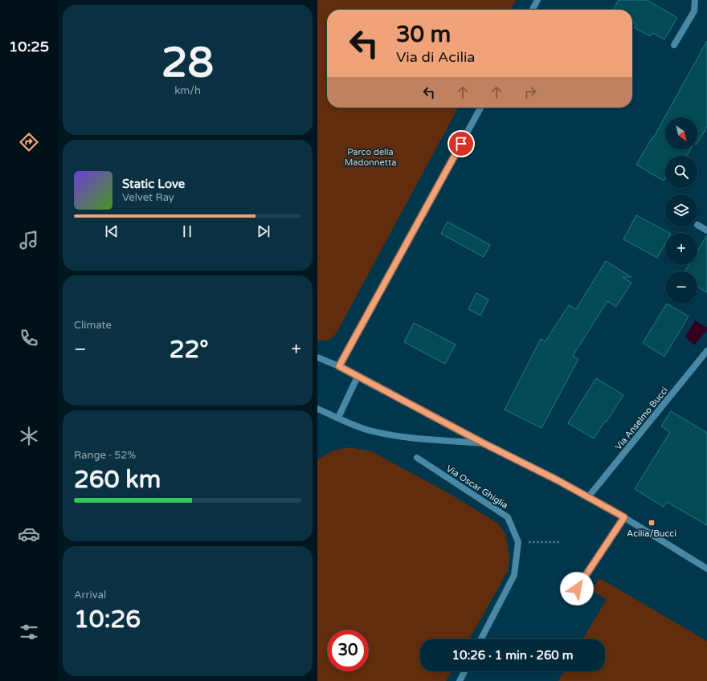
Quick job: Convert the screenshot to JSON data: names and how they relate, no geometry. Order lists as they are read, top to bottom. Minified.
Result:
{"streets":{"street":["Via Anselmo Bucci","Via Oscar Ghiglia"]},"parks":["Parco della Madonnetta"],"places":{"transit":["Acilia/Bucci"]},"north":"bottom right","page":{"tabs":"10:25","tile":[["28","km/h"],"Climate",["Range · 52%","260 km"],["Arrival","10:26"]],"turn":["30 m","Via di Acilia"],"map_buttons":["+","−"],"song":["Static Love","Velvet Ray"],"heat":["−","22°","+"],"limit":"30","trip":"10:26 · 1 min · 260 m"}}
